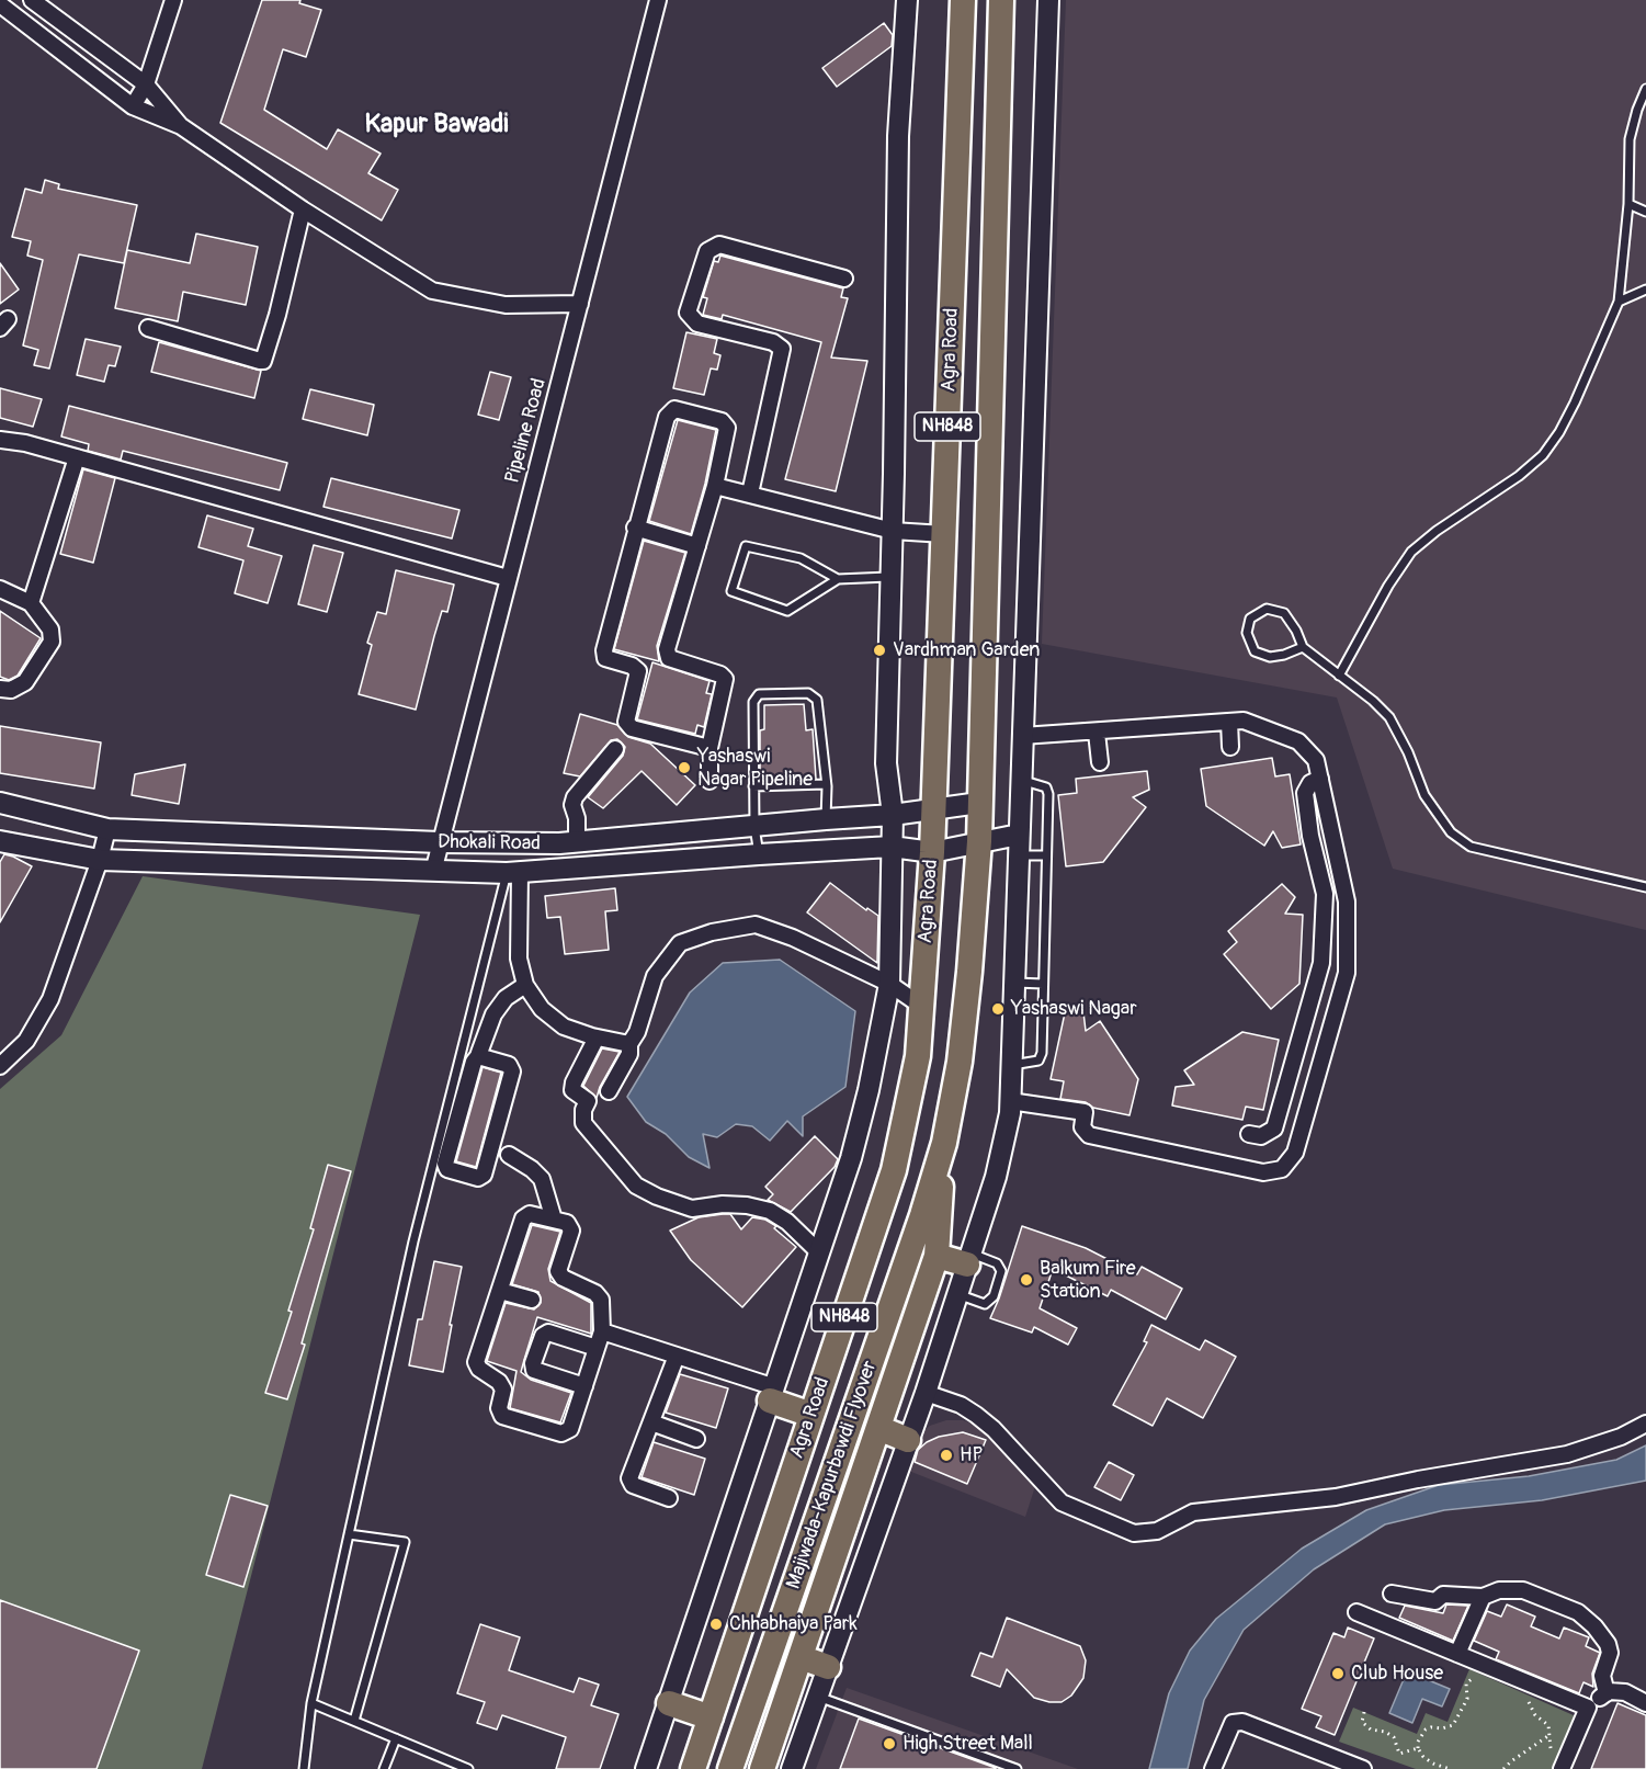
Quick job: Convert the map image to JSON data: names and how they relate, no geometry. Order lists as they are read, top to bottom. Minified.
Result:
{"streets":{"highway":["Agra Road","NH848","Majiwada-Kapurbawdi Flyover"],"street":["Pipeline Road","Dhokali Road"]},"crossings":[["Agra Road","NH848"],["Agra Road","Dhokali Road"],["NH848","Dhokali Road"],["NH848","Majiwada-Kapurbawdi Flyover"],["Pipeline Road","Dhokali Road"]],"districts":["Kapur Bawadi"],"places":["Vardhman Garden","Yashaswi Nagar Pipeline","Yashaswi Nagar","Balkum Fire Station","HP","Chhabhaiya Park","Club House","High Street Mall"]}
